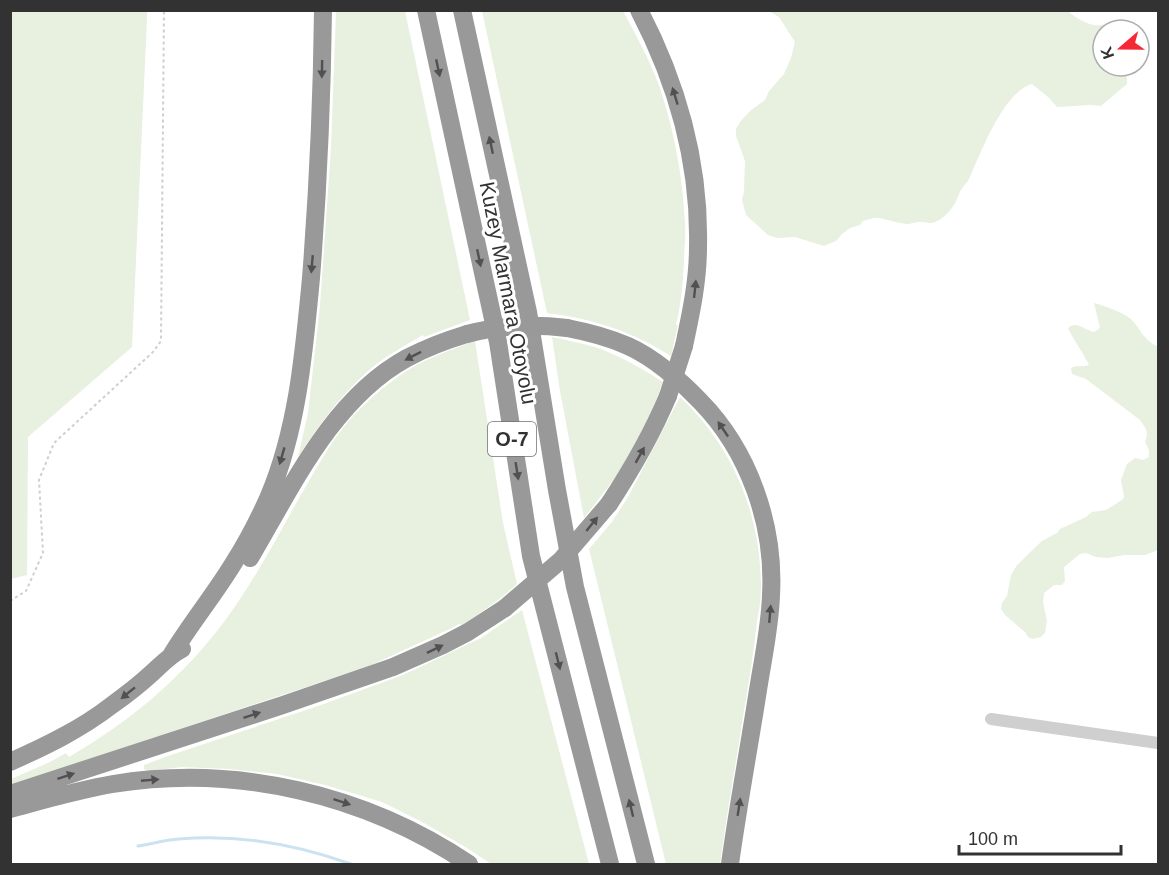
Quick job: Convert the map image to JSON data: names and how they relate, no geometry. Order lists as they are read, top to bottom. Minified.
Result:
{"streets":{"highway":["Kuzey Marmara Otoyolu","O-7"]},"scale_bar":"100 m","north":"left"}
